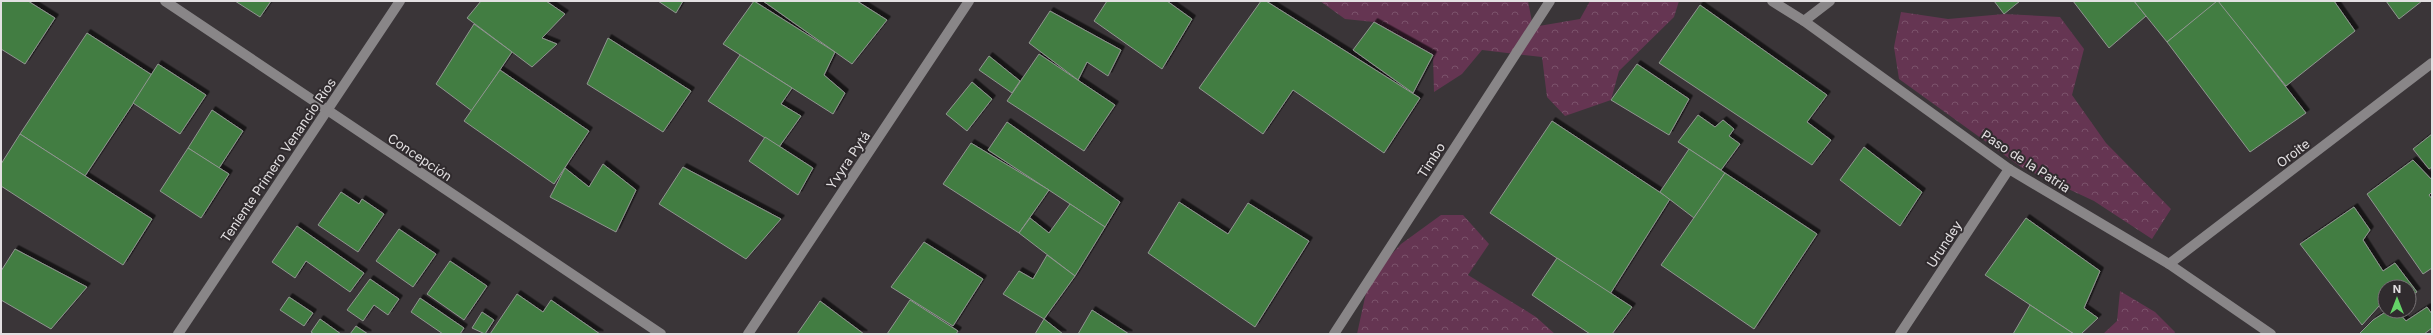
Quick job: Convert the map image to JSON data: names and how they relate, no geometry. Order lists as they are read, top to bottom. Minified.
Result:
{"streets":{"street":["Oroite","Concepción","Teniente Primero Venancio Rios","Yvyra Pytá","Timbo","Paso de la Patria","Urundey"]},"crossings":[["Oroite","Paso de la Patria"],["Concepción","Teniente Primero Venancio Rios"],["Paso de la Patria","Urundey"]],"north":"top"}
